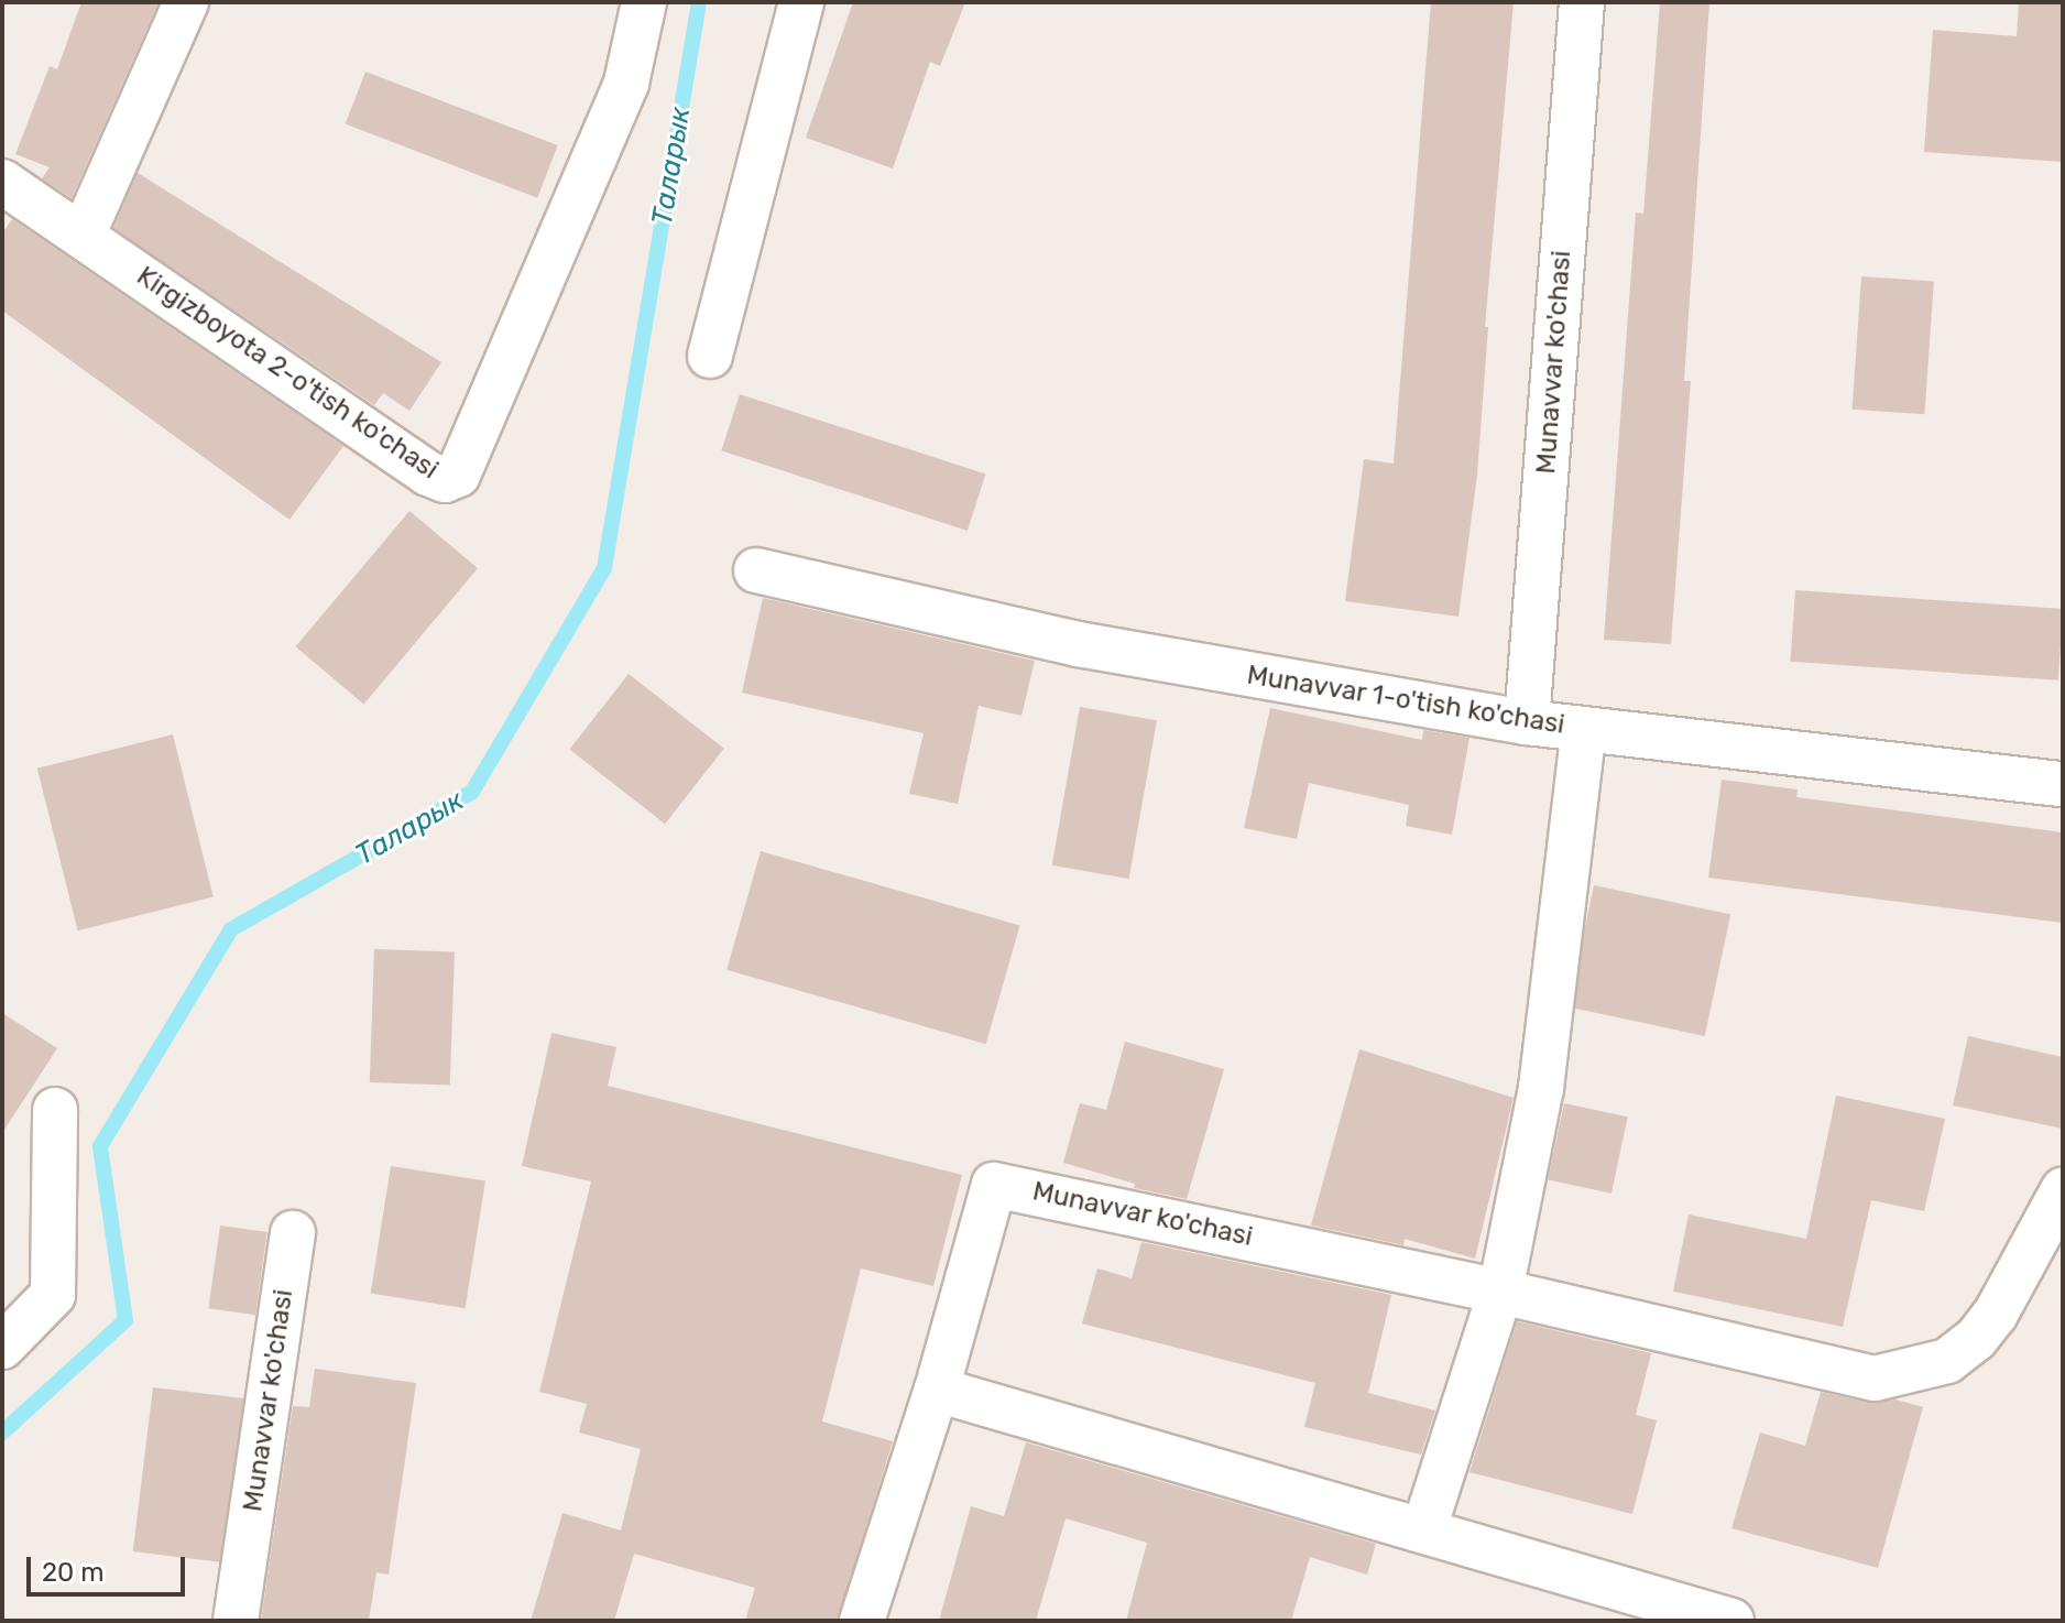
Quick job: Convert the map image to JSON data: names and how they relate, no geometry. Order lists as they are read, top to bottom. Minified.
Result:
{"streets":{"street":["Munavvar ko'chasi","Kirgizboyota 2-o'tish ko'chasi","Munavvar 1-o'tish ko'chasi"]},"crossings":[["Munavvar ko'chasi","Munavvar 1-o'tish ko'chasi"]],"water":["Таларык"],"scale_bar":"20 m"}
